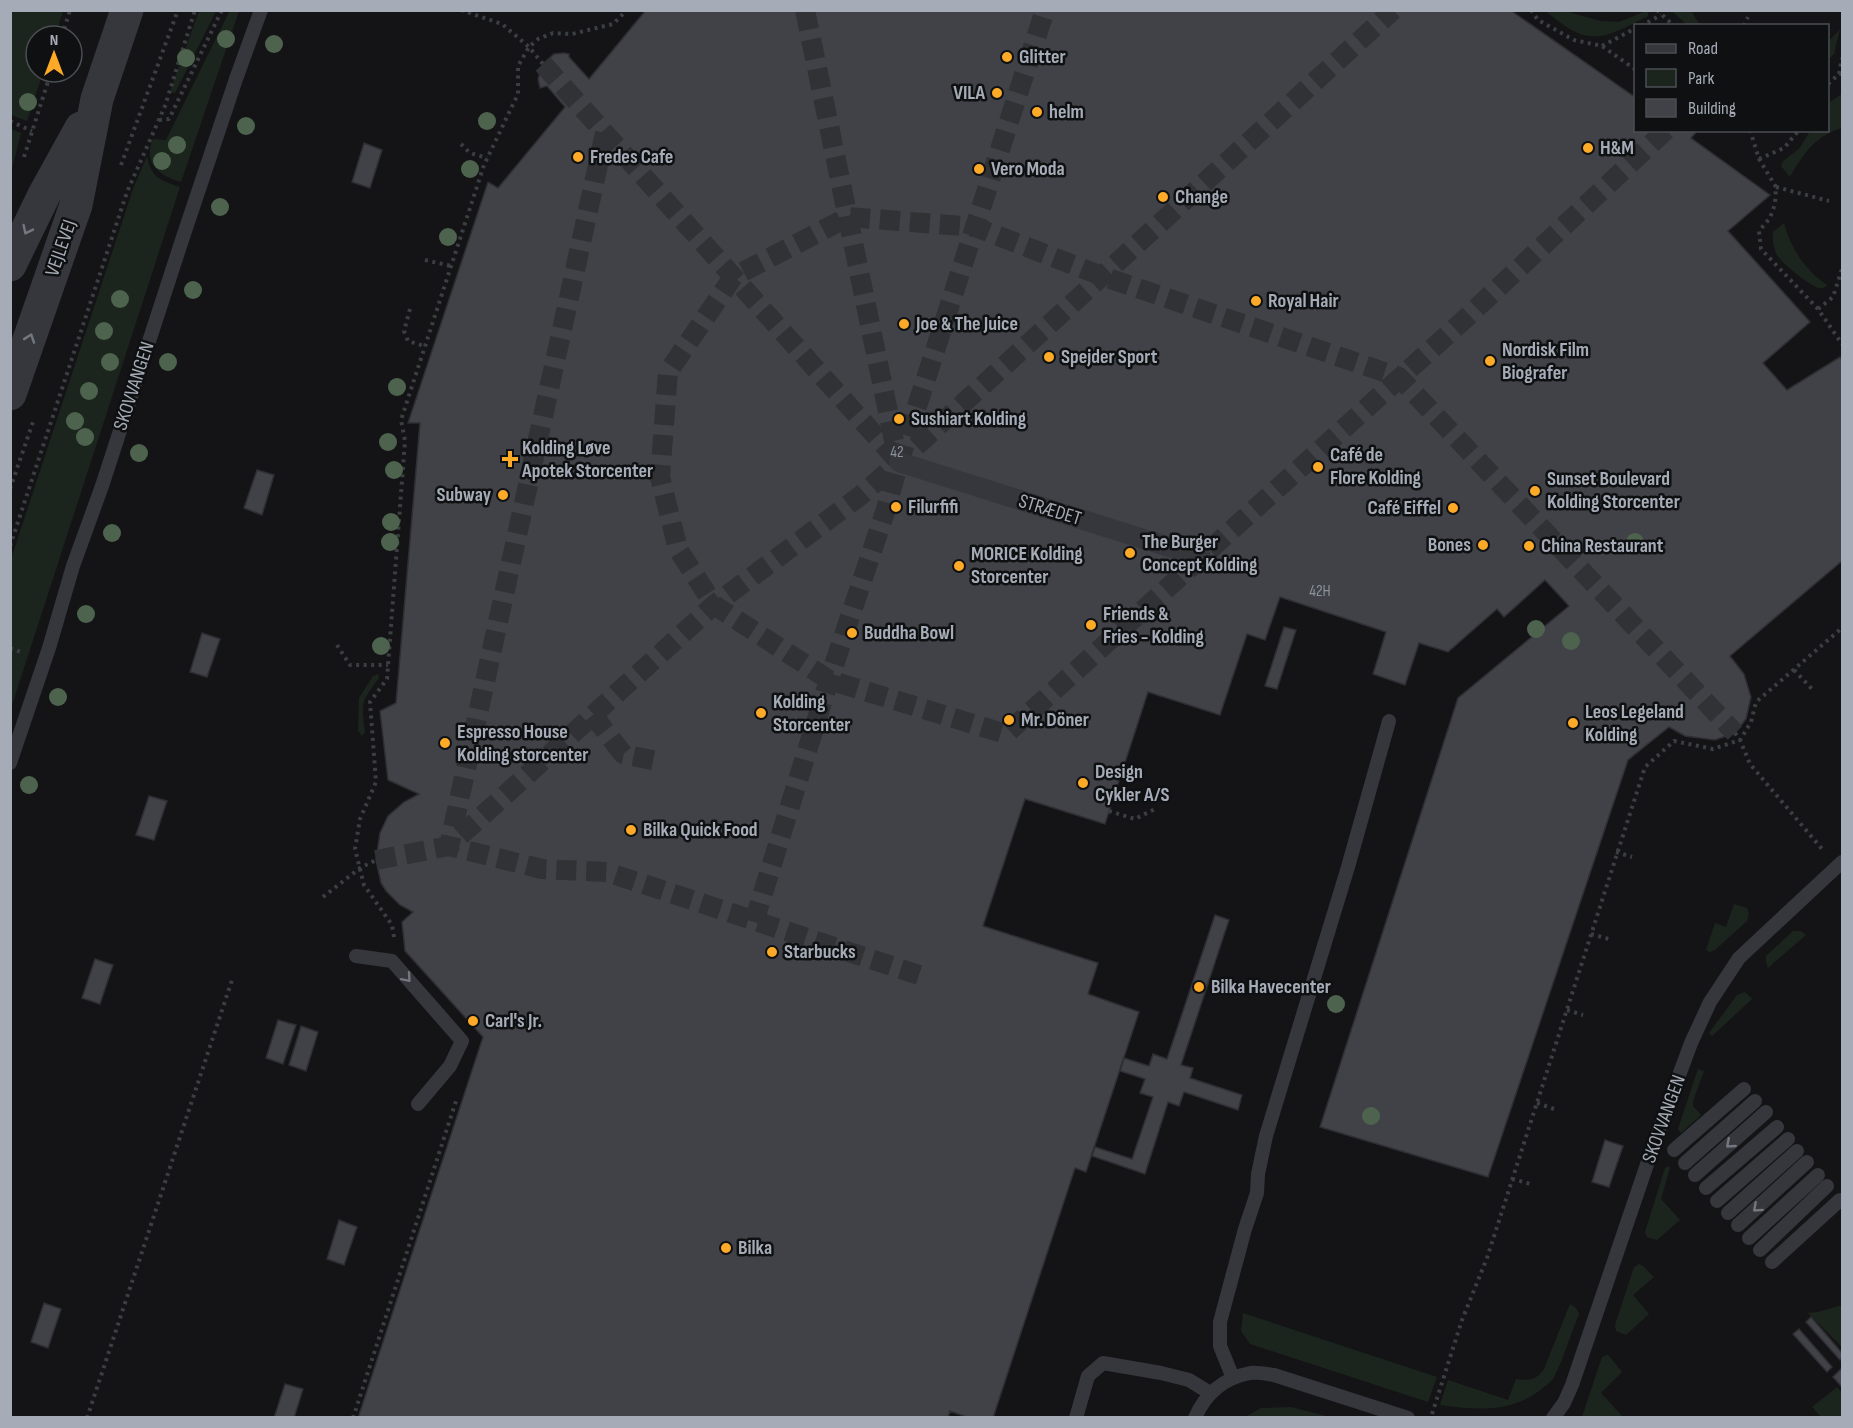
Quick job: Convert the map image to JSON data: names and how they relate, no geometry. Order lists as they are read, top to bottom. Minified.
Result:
{"streets":{"street":["VEJLEVEJ","STRÆDET"],"lane":["SKOVVANGEN"]},"places":{"other":["Glitter","VILA","helm","H&M","Fredes Cafe","Vero Moda","Change","Royal Hair","Joe & The Juice","Spejder Sport","Nordisk Film Biografer","Sushiart Kolding","Café de Flore Kolding","Sunset Boulevard Kolding Storcenter","Subway","Filurfifi","Café Eiffel","Bones","China Restaurant","The Burger Concept Kolding","MORICE Kolding Storcenter","Friends & Fries - Kolding","Buddha Bowl","Kolding Storcenter","Mr. Döner","Leos Legeland Kolding","Espresso House Kolding storcenter","Design Cykler A/S","Bilka Quick Food","Starbucks","Bilka Havecenter","Carl's Jr.","Bilka"],"health":["Kolding Løve Apotek Storcenter"]},"house_numbers":["42","42H"],"legend":["Road","Park","Building"],"north":"top"}
